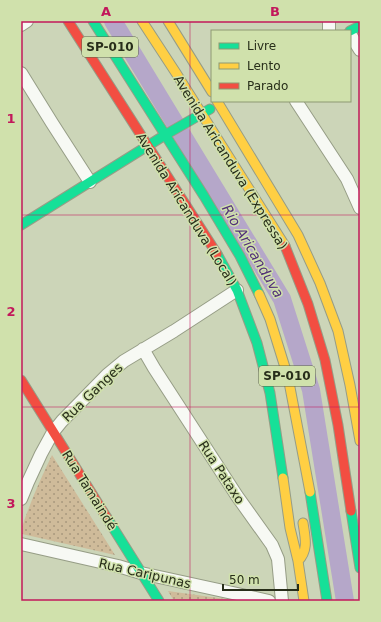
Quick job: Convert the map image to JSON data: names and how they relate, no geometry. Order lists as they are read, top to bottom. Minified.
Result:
{"streets":{"main road":["SP-010","Avenida Aricanduva (Expressa)","Avenida Aricanduva (Local)","Rua Tamaindé"],"street":["Rua Ganges","Rua Pataxo","Rua Caripunas"]},"crossings":[["Avenida Aricanduva (Local)","Rua Ganges"],["Rua Ganges","Rua Pataxo"],["Rua Ganges","Rua Tamaindé"],["Rua Tamaindé","Rua Caripunas"]],"water":["Rio Aricanduva"],"legend":["Livre","Lento","Parado"],"scale_bar":"50 m","grid":{"columns":["A","B"],"rows":["1","2","3"]}}
